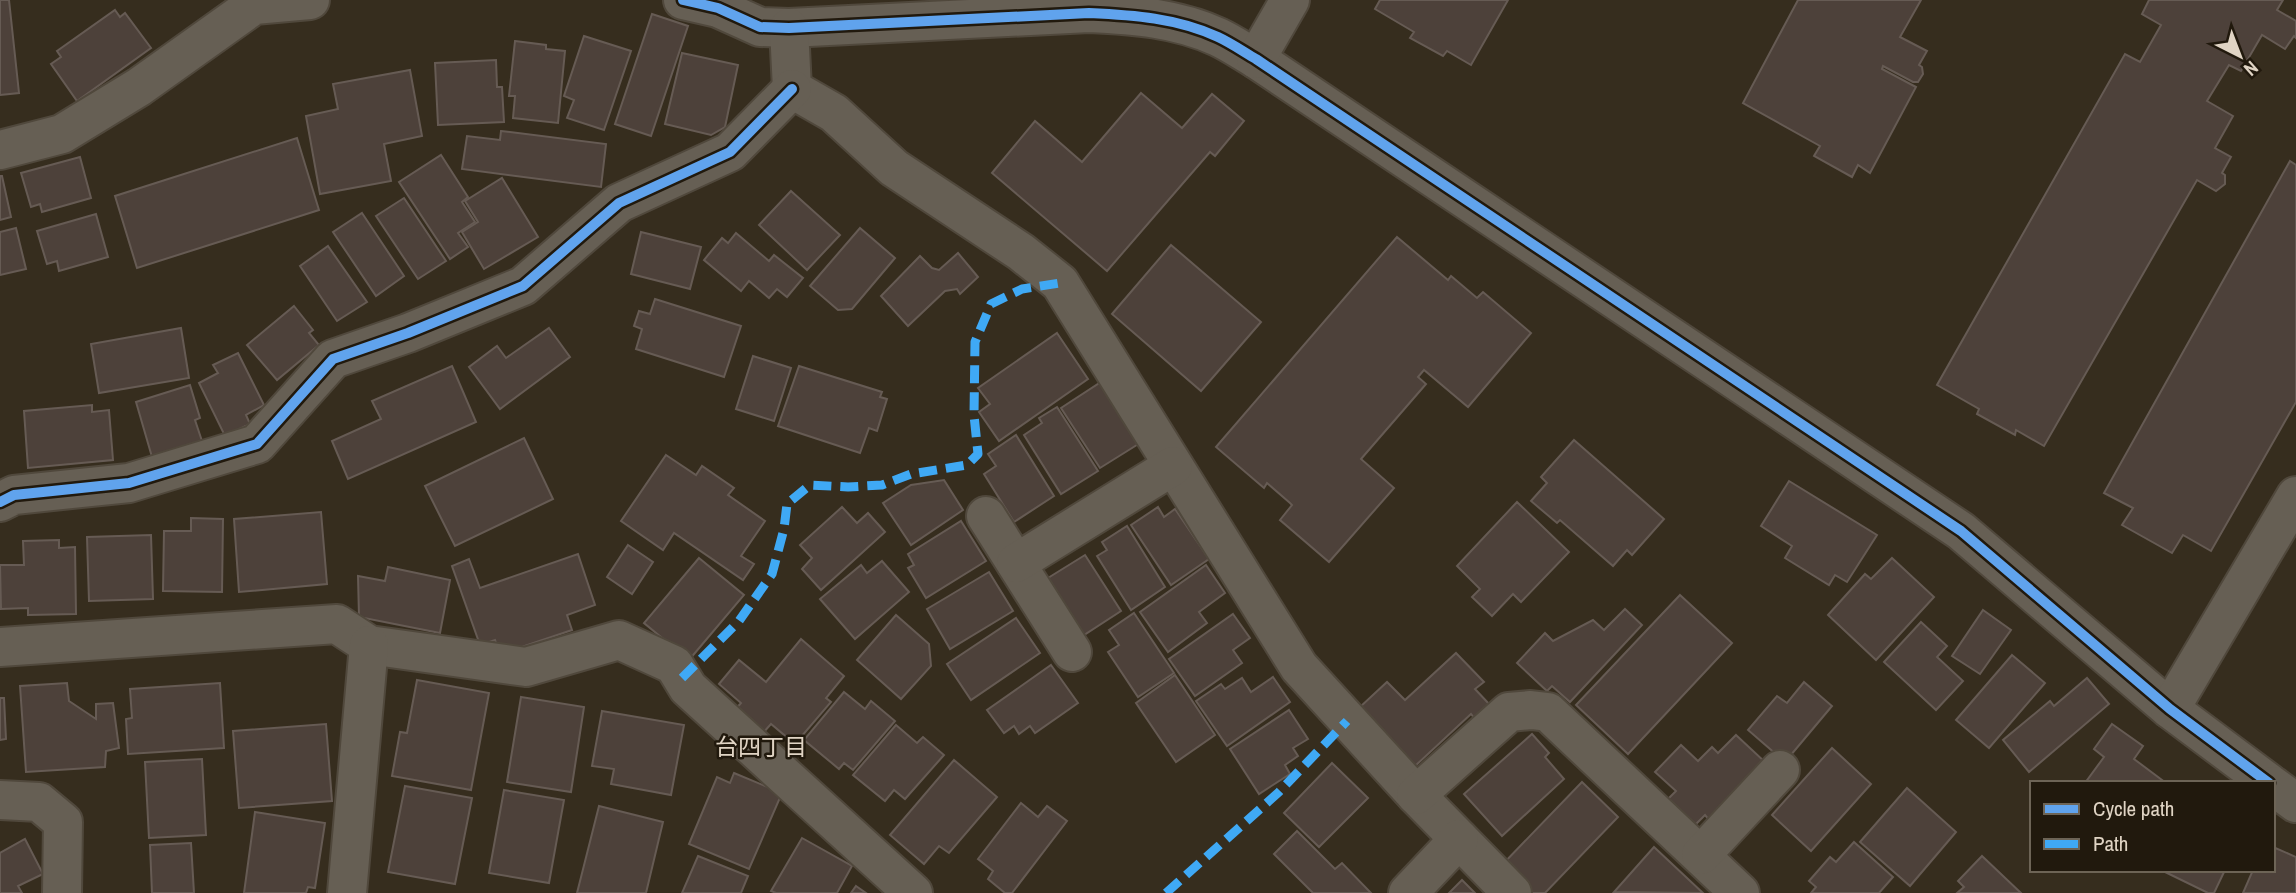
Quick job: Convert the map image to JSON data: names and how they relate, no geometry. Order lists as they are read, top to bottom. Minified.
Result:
{"districts":["台四丁目"],"legend":["Cycle path","Path"],"north":"bottom right"}
